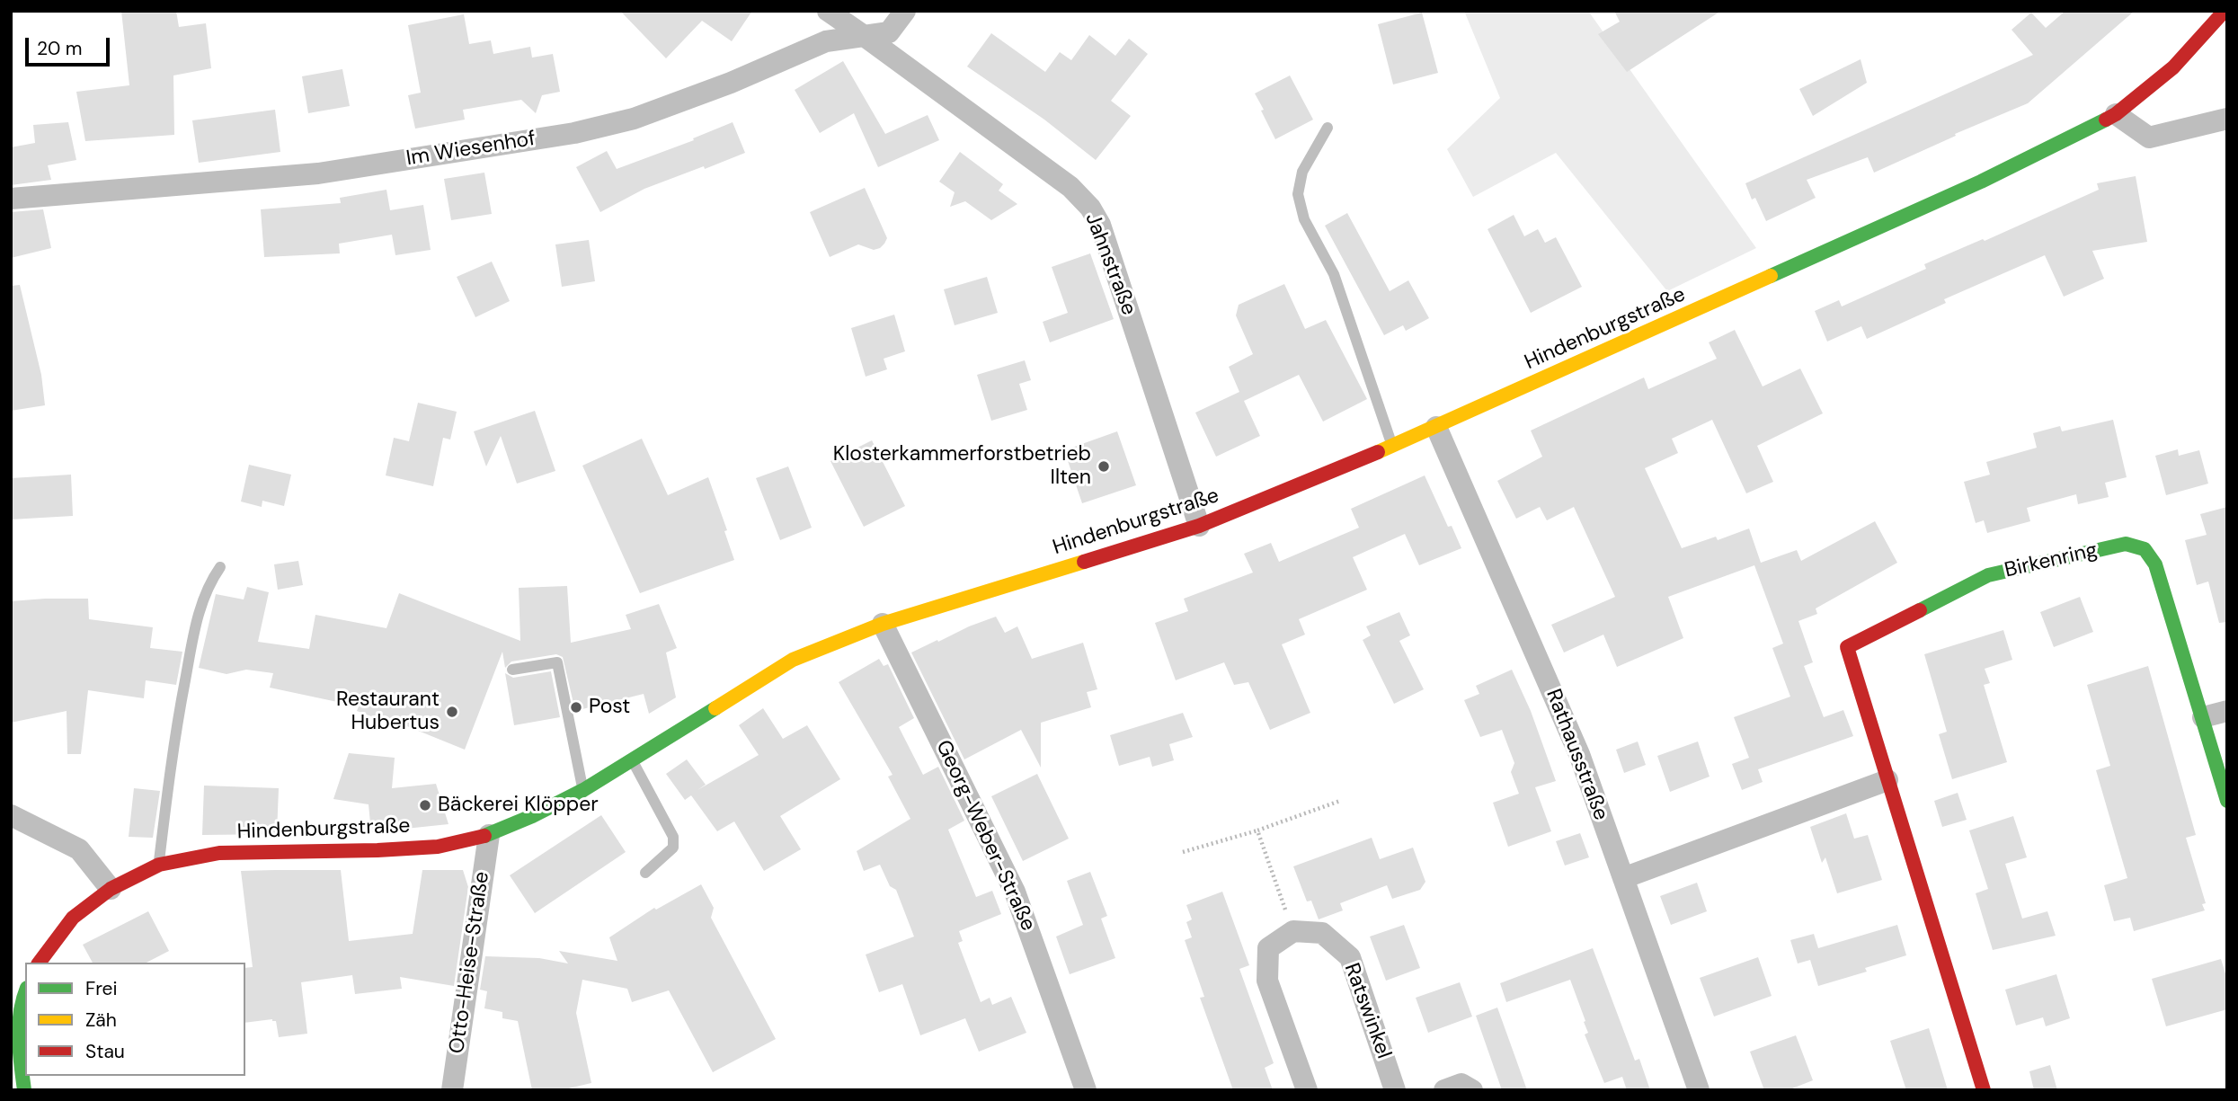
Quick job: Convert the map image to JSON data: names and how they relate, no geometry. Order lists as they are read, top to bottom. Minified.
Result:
{"streets":{"street":["Im Wiesenhof","Jahnstraße","Hindenburgstraße","Birkenring","Rathausstraße","Georg-Weber-Straße","Otto-Heise-Straße","Ratswinkel"]},"crossings":[["Im Wiesenhof","Jahnstraße"],["Jahnstraße","Hindenburgstraße"],["Hindenburgstraße","Rathausstraße"],["Hindenburgstraße","Georg-Weber-Straße"],["Hindenburgstraße","Otto-Heise-Straße"]],"places":["Klosterkammerforstbetrieb Ilten","Post","Restaurant Hubertus","Bäckerei Klöpper"],"legend":["Frei","Zäh","Stau"],"scale_bar":"20 m"}
